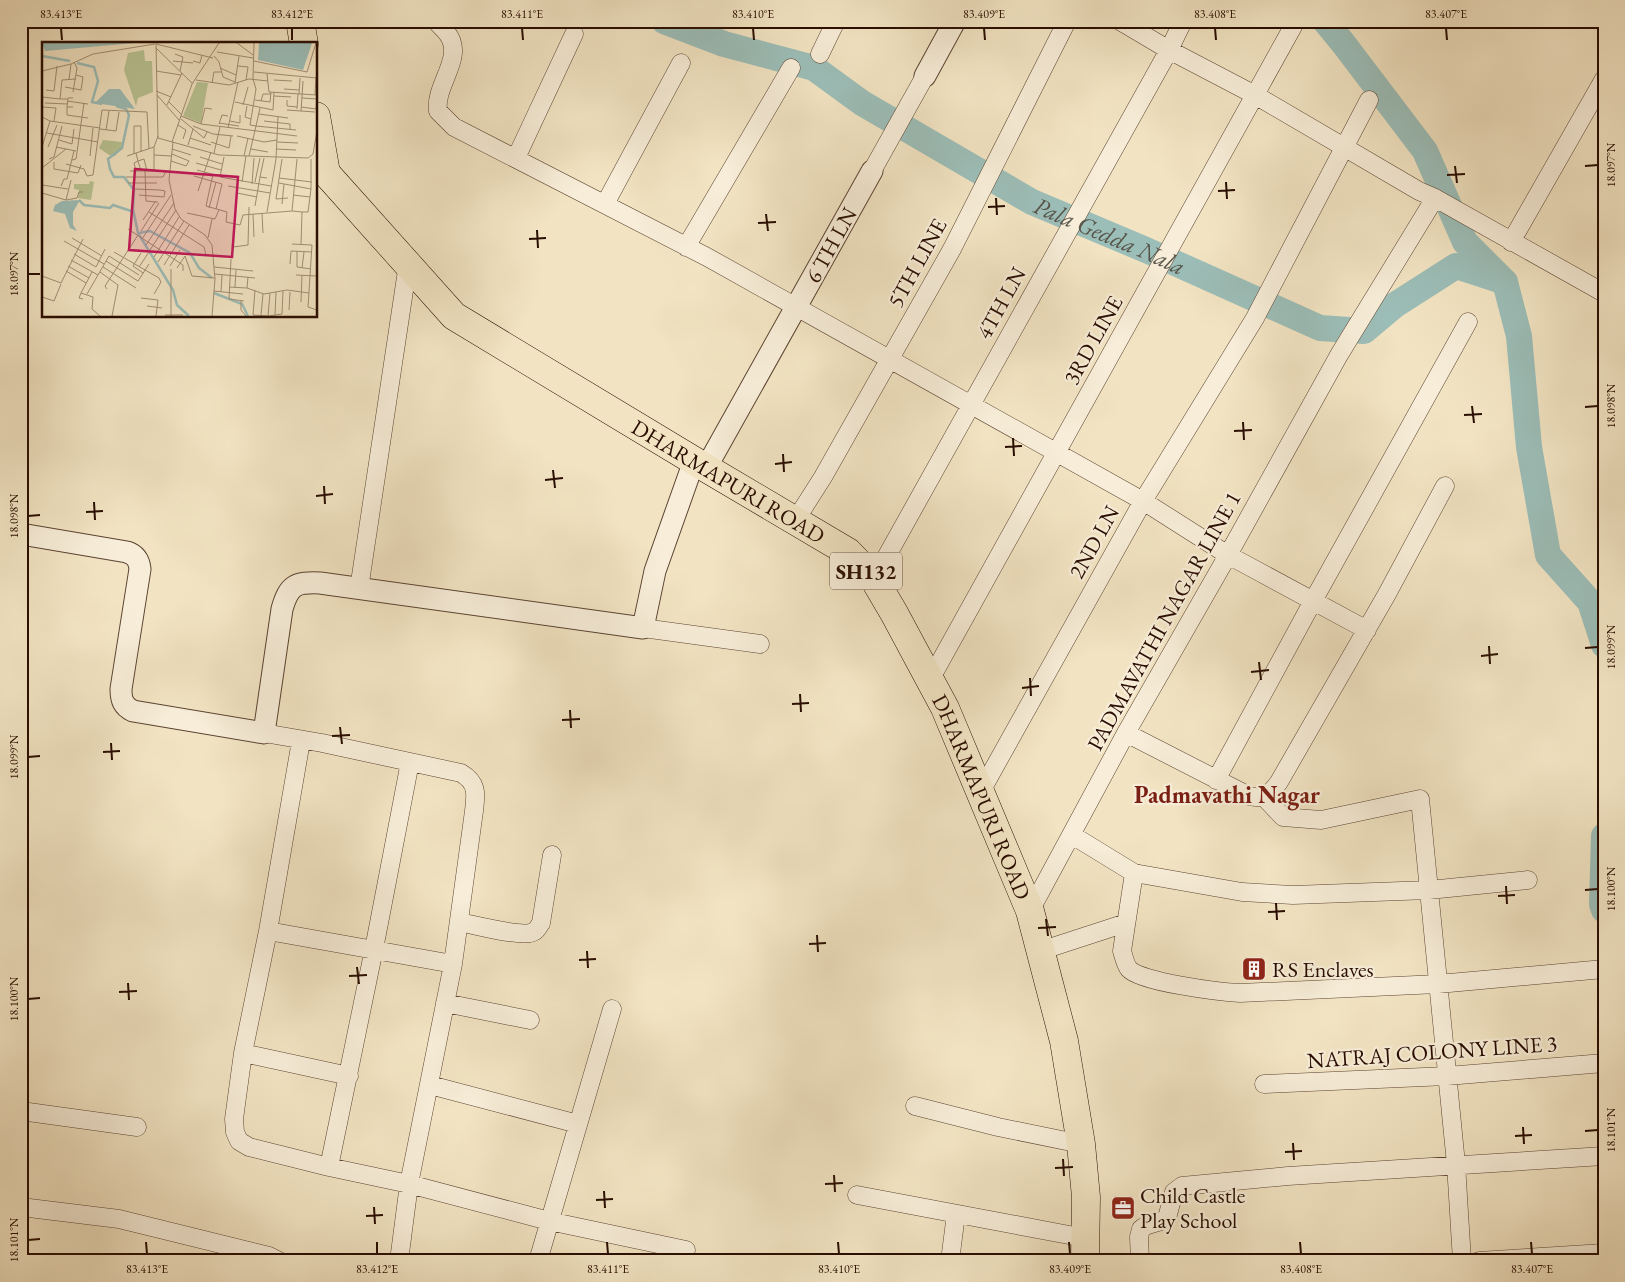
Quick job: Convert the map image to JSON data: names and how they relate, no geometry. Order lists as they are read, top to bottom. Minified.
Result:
{"streets":{"main road":["DHARMAPURI ROAD","SH132"],"street":["6 TH LN","5TH LINE","4TH LN","3RD LINE","2ND LN","PADMAVATHI NAGAR LINE 1","NATRAJ COLONY LINE 3"]},"crossings":[["6 TH LN","DHARMAPURI ROAD"],["5TH LINE","DHARMAPURI ROAD"],["4TH LN","DHARMAPURI ROAD"],["3RD LINE","DHARMAPURI ROAD"],["DHARMAPURI ROAD","2ND LN"],["DHARMAPURI ROAD","PADMAVATHI NAGAR LINE 1"]],"districts":["Padmavathi Nagar"],"water":["Pala Gedda Nala"],"places":{"building":["RS Enclaves"],"office":["Child Castle Play School"]},"coordinates":["83.413°E","83.412°E","83.411°E","83.410°E","83.409°E","83.408°E","83.407°E","18.097°N","18.098°N","18.099°N","18.100°N","18.101°N"]}
